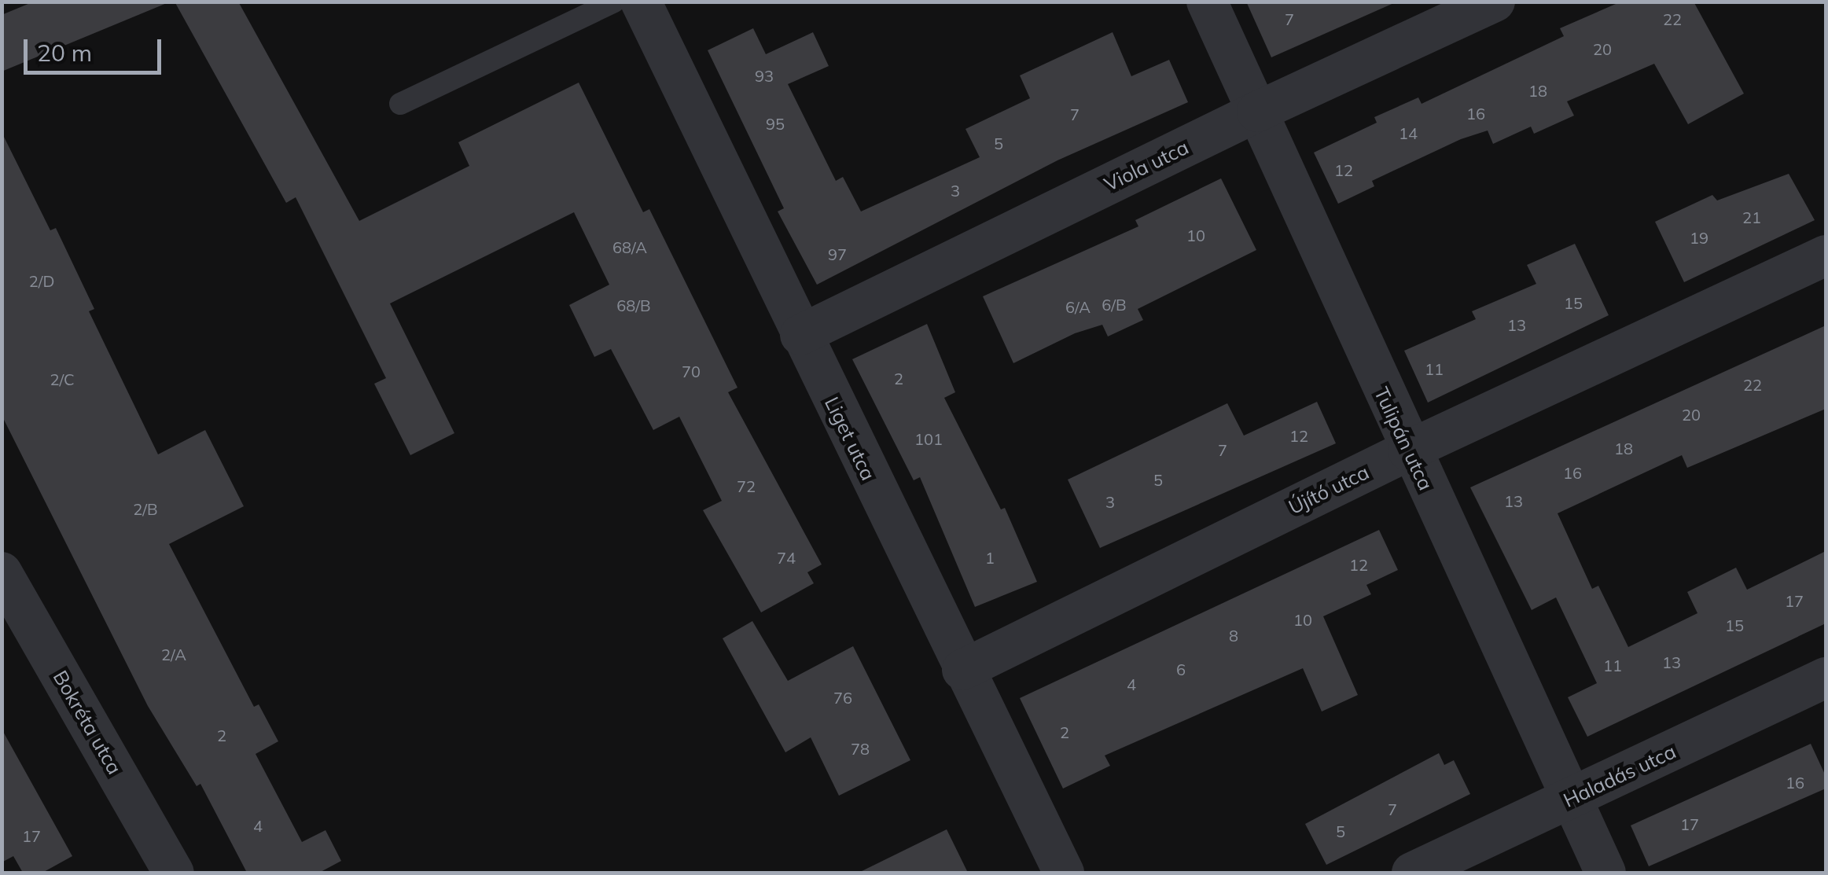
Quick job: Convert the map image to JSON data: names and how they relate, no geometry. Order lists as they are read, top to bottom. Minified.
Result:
{"streets":{"street":["Viola utca","Liget utca","Tulipán utca","Újító utca","Bokréta utca","Haladás utca"]},"crossings":[["Viola utca","Liget utca"],["Viola utca","Tulipán utca"],["Liget utca","Újító utca"],["Tulipán utca","Újító utca"],["Tulipán utca","Haladás utca"]],"house_numbers":["7","22","20","93","18","16","7","95","14","5","12","3","21","10","19","68/A","97","2/D","15","6/B","68/B","6/A","13","11","70","2","2/C","22","20","12","101","18","7","16","5","72","13","3","2/B","74","1","12","17","10","15","8","2/A","13","11","6","4","76","2","2","78","16","7","17","4","5","17"],"scale_bar":"20 m"}
